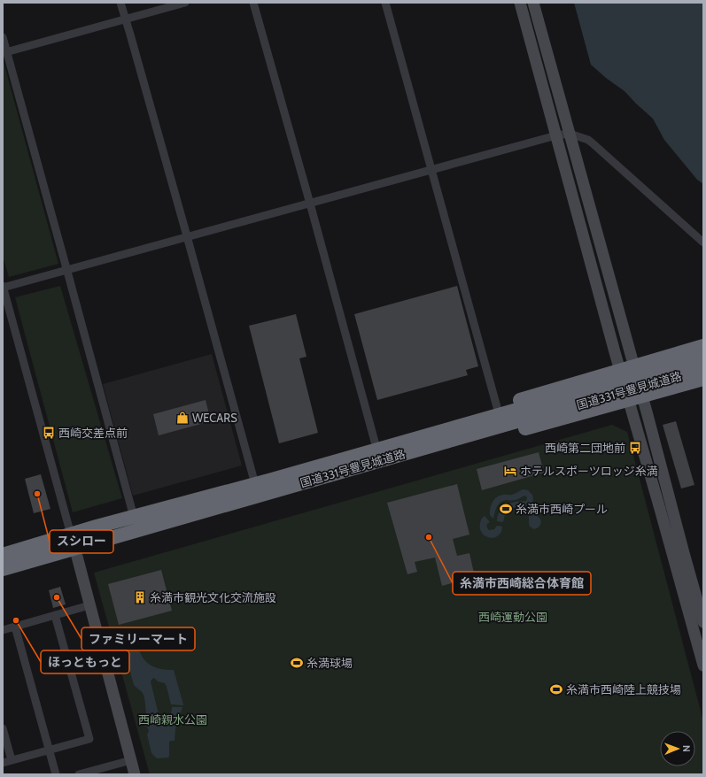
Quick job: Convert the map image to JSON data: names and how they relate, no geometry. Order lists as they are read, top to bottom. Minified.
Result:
{"streets":{"highway":["国道331号豊見城道路"]},"parks":["西崎運動公園","西崎親水公園"],"places":{"shop":["WECARS"],"bus stop":["西崎交差点前","西崎第二団地前"],"hotel":["ホテルスポーツロッジ糸満"],"other":["スシロー","糸満市西崎総合体育館","ファミリーマート","ほっともっと"],"sports":["糸満市西崎プール","糸満球場","糸満市西崎陸上競技場"],"building":["糸満市観光文化交流施設"]},"north":"right"}
